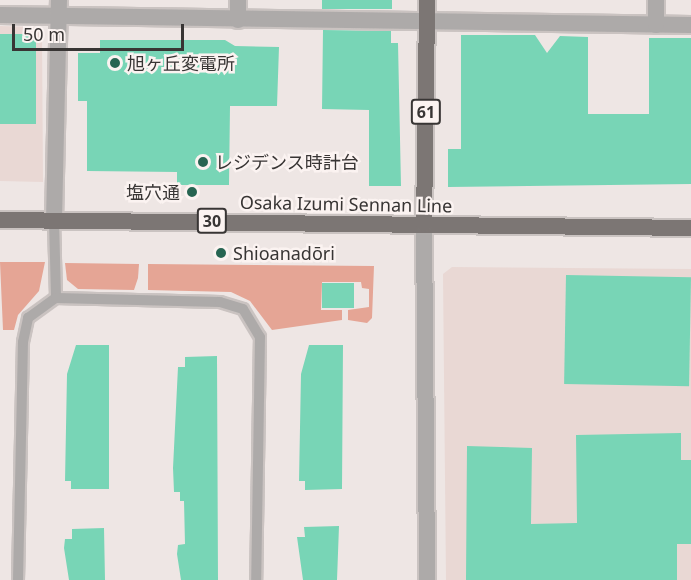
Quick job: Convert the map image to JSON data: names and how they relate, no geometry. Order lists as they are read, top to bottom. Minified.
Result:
{"streets":{"main road":["61","Osaka Izumi Sennan Line","30"]},"crossings":[["61","Osaka Izumi Sennan Line"]],"places":["旭ヶ丘変電所","レジデンス時計台","塩穴通","Shioanadōri"],"scale_bar":"50 m"}
